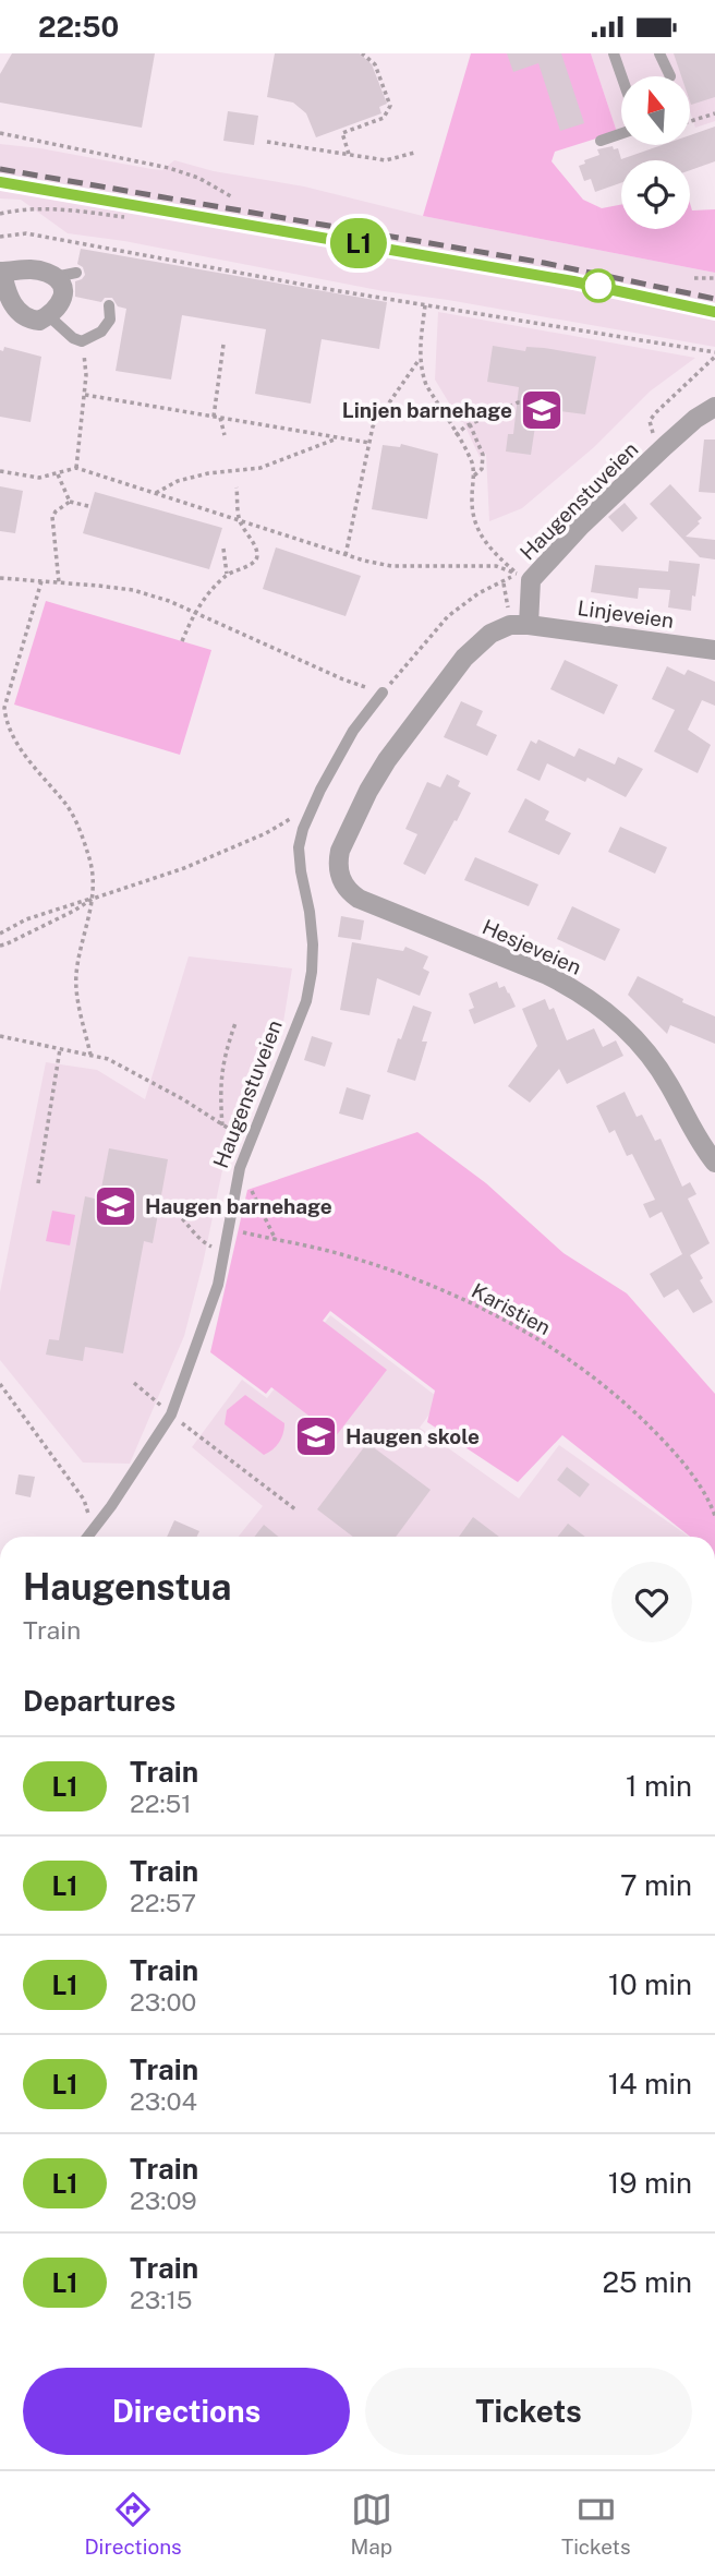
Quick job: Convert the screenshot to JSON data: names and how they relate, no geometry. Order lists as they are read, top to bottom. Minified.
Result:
{"streets":{"street":["Haugenstuveien","Linjeveien","Hesjeveien"],"path":["Karistien"]},"crossings":[["Haugenstuveien","Linjeveien"],["Haugenstuveien","Hesjeveien"],["Haugenstuveien","Karistien"],["Linjeveien","Hesjeveien"]],"places":{"school or university":["Linjen barnehage","Haugen barnehage","Haugen skole"]},"north":"top","page":{"status":"22:50","on_map":"L1","heading":[["Haugenstua","Train"],"Departures"],"list":[{"mark":"L1","name":"Train","note":"22:51","value":"1 min"},{"mark":"L1","name":"Train","note":"22:57","value":"7 min"},{"mark":"L1","name":"Train","note":"23:00","value":"10 min"},{"mark":"L1","name":"Train","note":"23:04","value":"14 min"},{"mark":"L1","name":"Train","note":"23:09","value":"19 min"},{"mark":"L1","name":"Train","note":"23:15","value":"25 min"}],"buttons":["Directions","Tickets"],"tabs":["Directions","Map","Tickets"]}}
